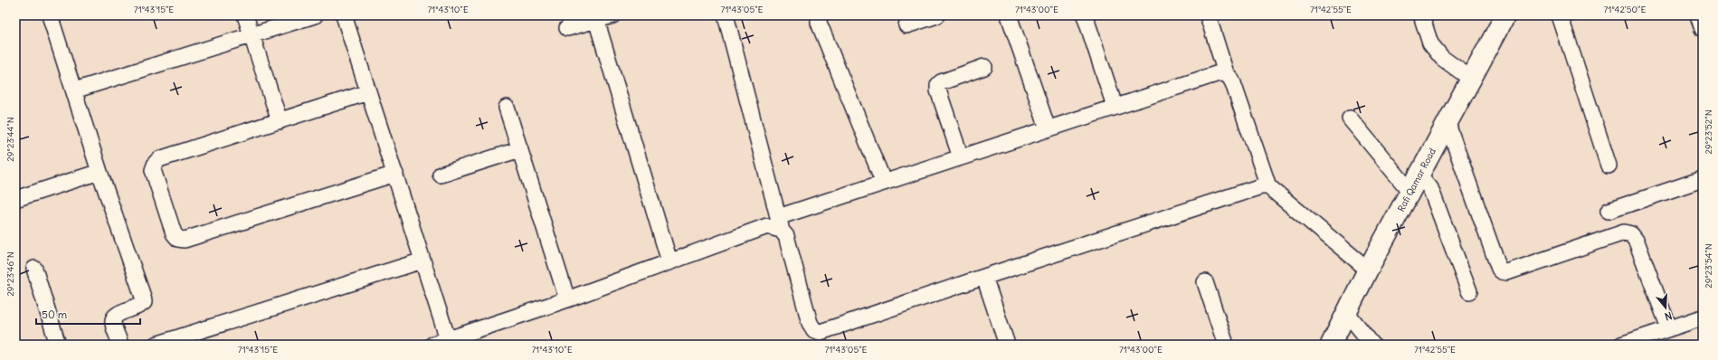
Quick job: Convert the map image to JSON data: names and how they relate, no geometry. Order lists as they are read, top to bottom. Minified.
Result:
{"streets":{"street":["Rafi Qamar Road"]},"scale_bar":"50 m","north":"bottom","coordinates":["71°43'15\"E","71°43'10\"E","71°43'05\"E","71°43'00\"E","71°42'55\"E","71°42'50\"E","29°23'52\"N","29°23'44\"N","29°23'54\"N","29°23'46\"N"]}
